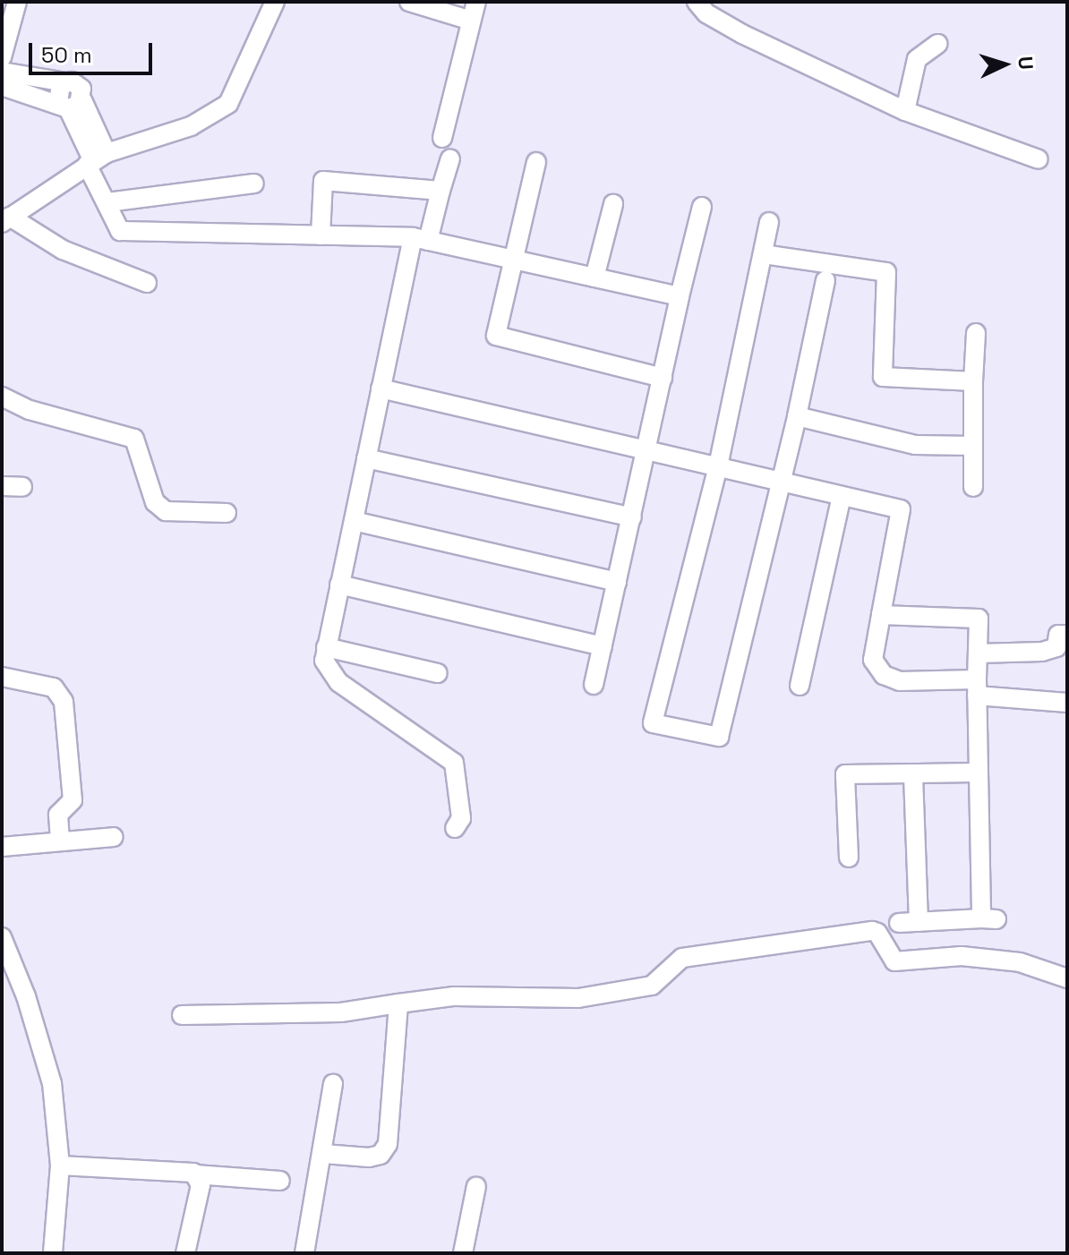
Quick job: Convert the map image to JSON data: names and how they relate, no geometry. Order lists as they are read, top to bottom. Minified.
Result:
{"scale_bar":"50 m","north":"right"}
